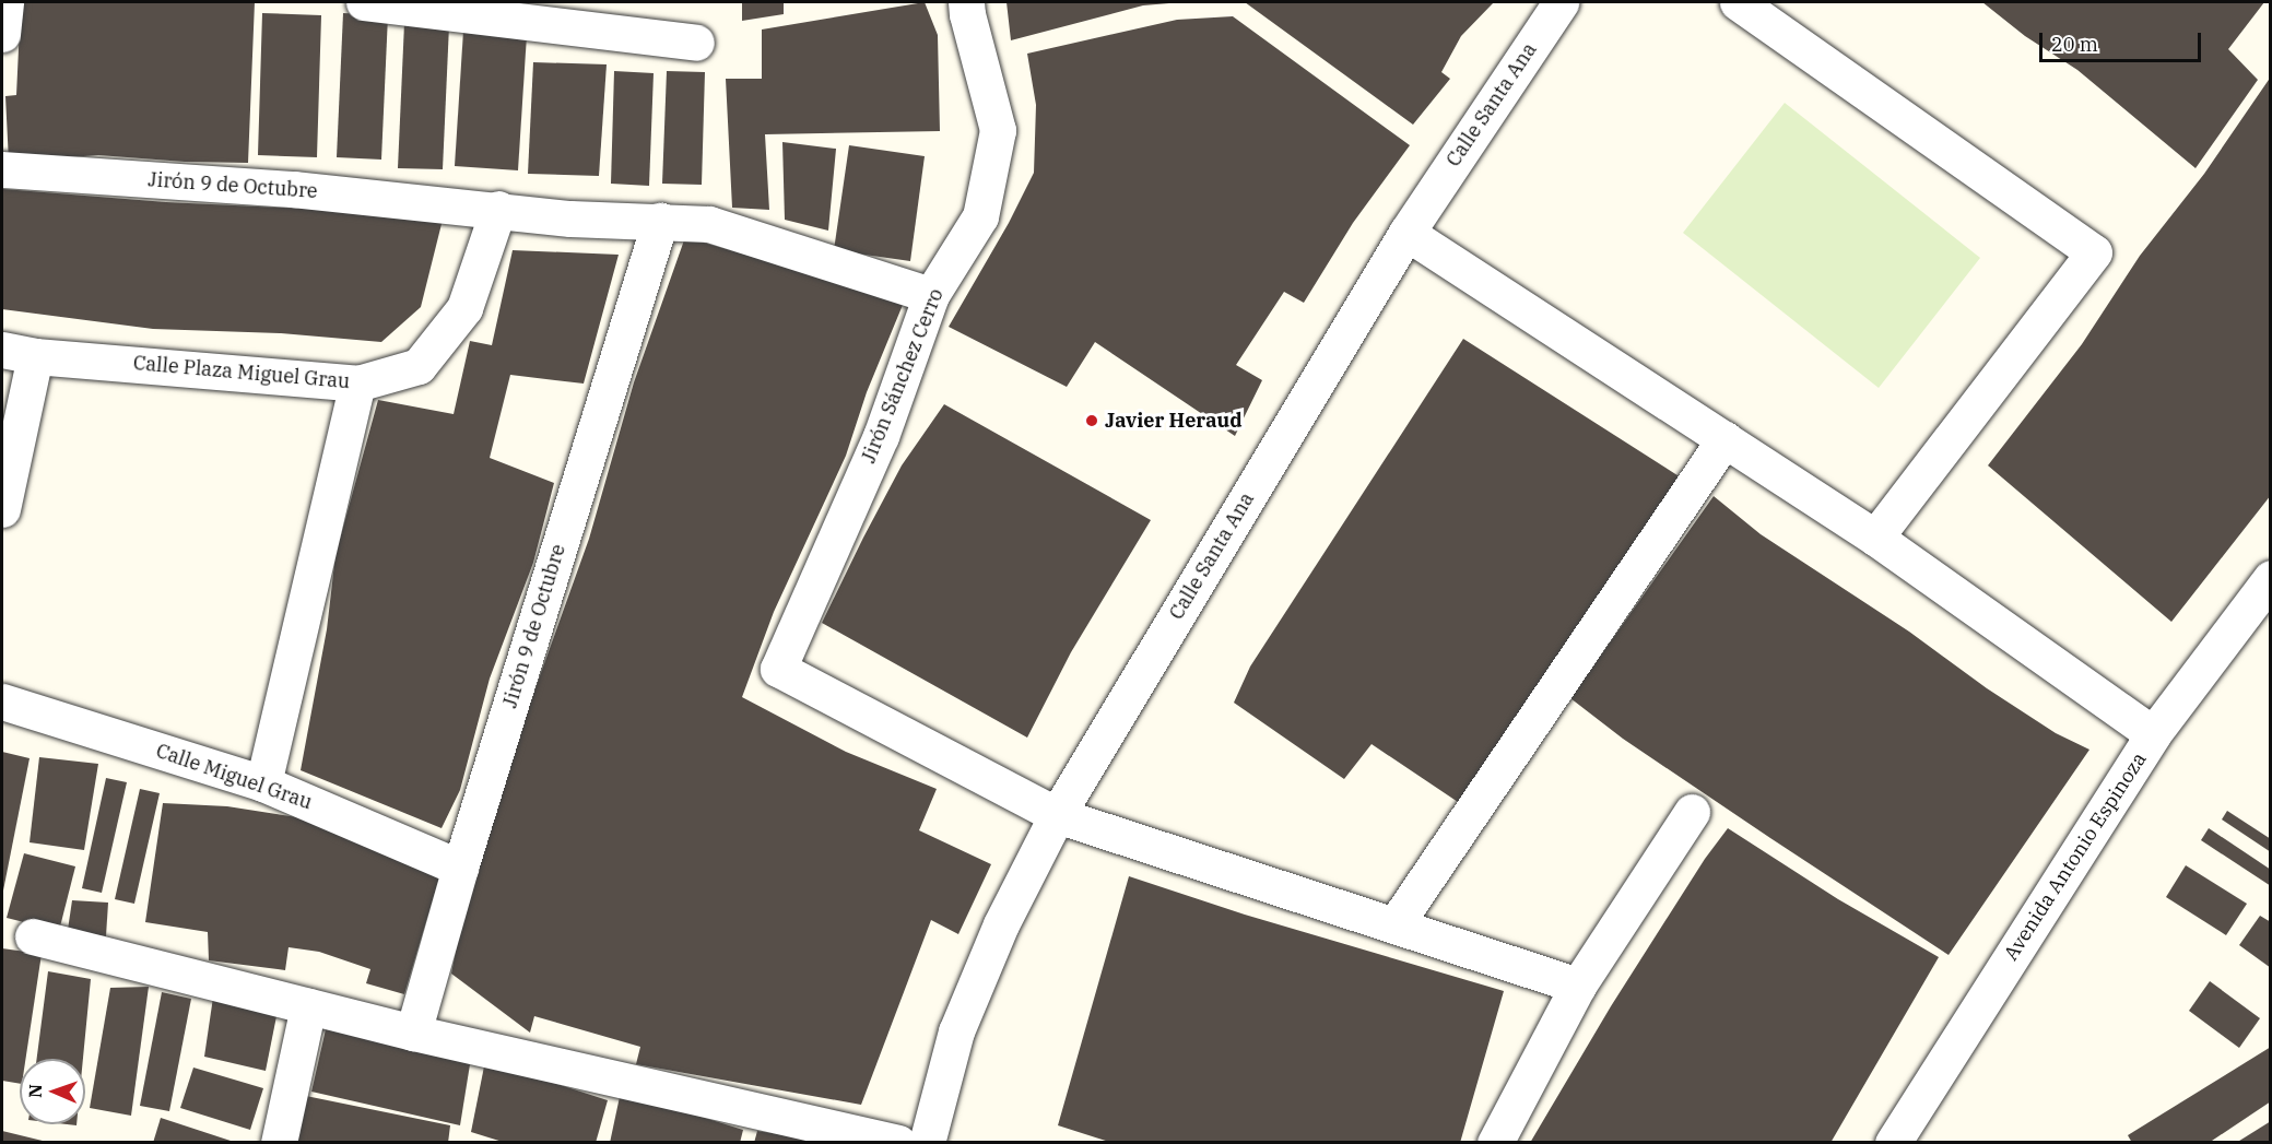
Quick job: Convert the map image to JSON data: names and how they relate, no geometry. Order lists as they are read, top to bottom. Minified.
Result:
{"streets":{"street":["Calle Santa Ana","Jirón 9 de Octubre","Calle Plaza Miguel Grau","Jirón Sánchez Cerro","Calle Miguel Grau","Avenida Antonio Espinoza"]},"crossings":[["Calle Santa Ana","Jirón Sánchez Cerro"],["Jirón 9 de Octubre","Calle Plaza Miguel Grau"],["Jirón 9 de Octubre","Jirón Sánchez Cerro"],["Jirón 9 de Octubre","Calle Miguel Grau"]],"places":["Javier Heraud"],"scale_bar":"20 m","north":"left"}
